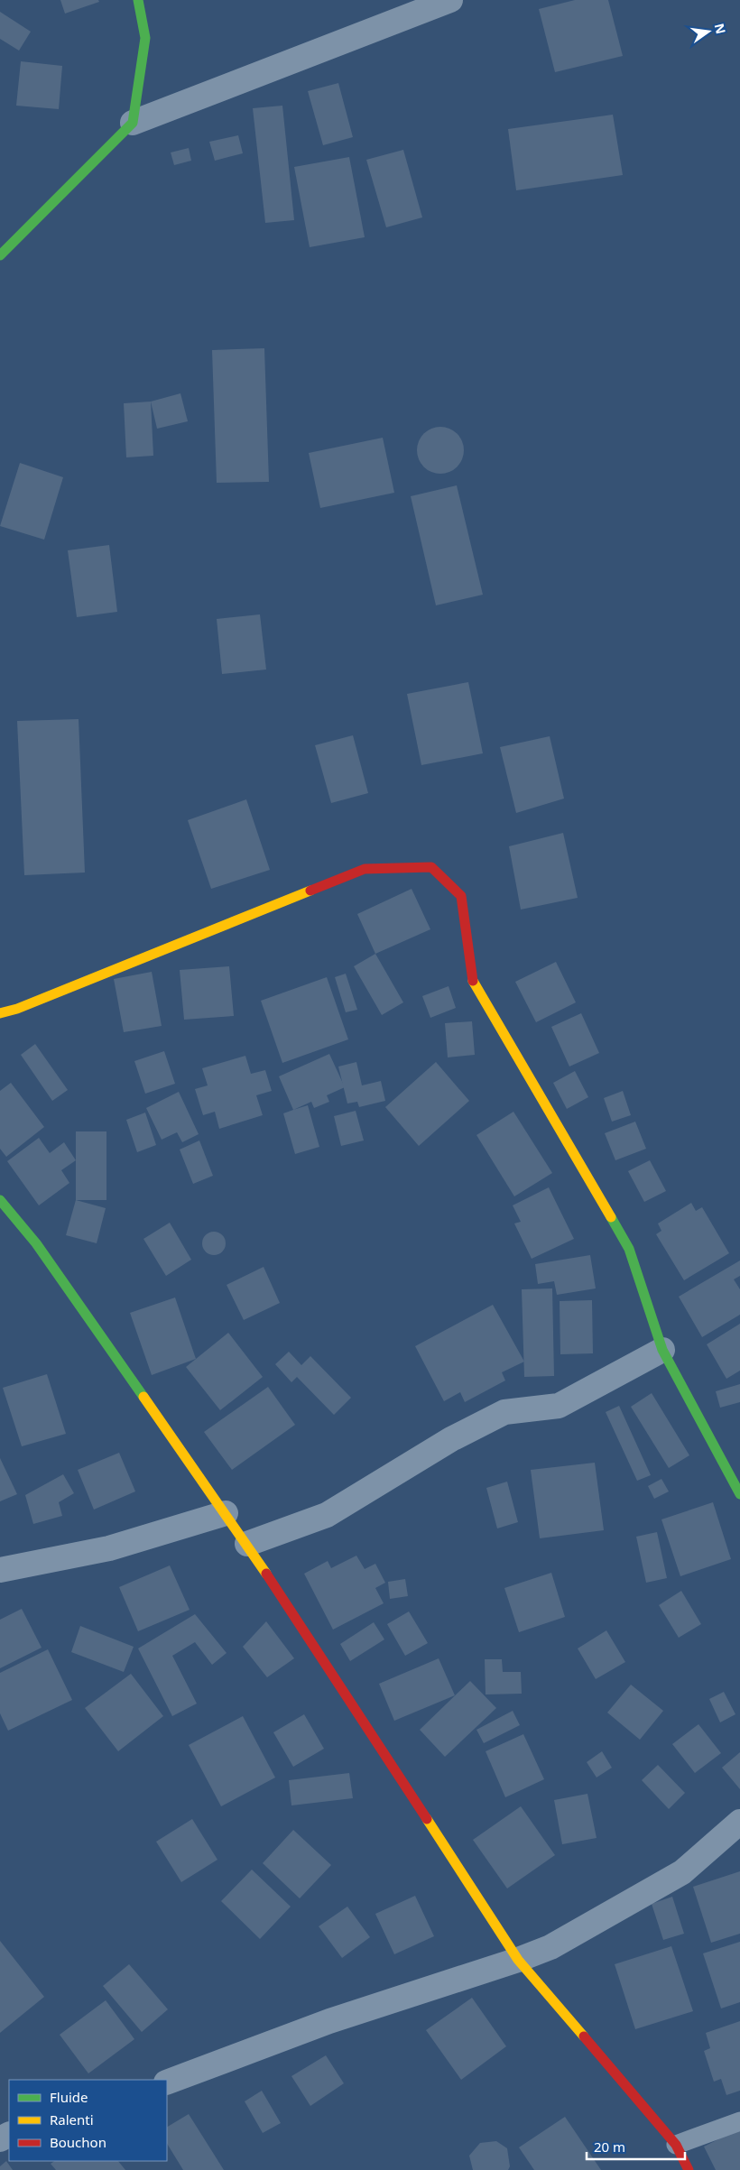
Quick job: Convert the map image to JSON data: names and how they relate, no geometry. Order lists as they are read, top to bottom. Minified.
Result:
{"legend":["Fluide","Ralenti","Bouchon"],"scale_bar":"20 m","north":"right"}
